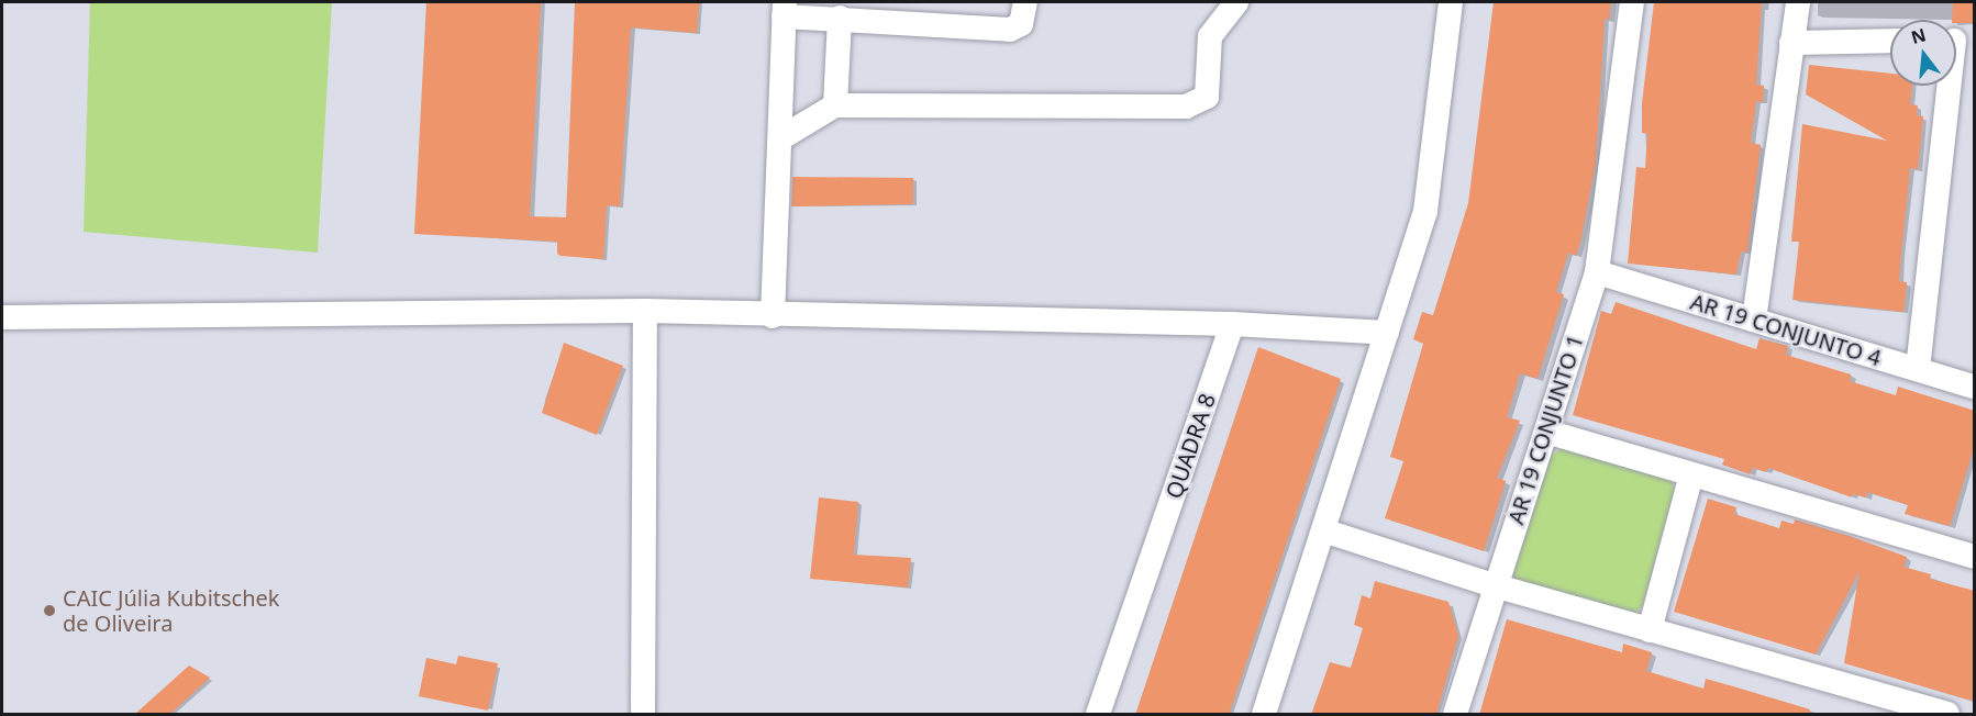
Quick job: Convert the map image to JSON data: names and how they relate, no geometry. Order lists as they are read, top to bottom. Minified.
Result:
{"streets":{"street":["AR 19 CONJUNTO 4","AR 19 CONJUNTO 1","QUADRA 8"]},"crossings":[["AR 19 CONJUNTO 4","AR 19 CONJUNTO 1"]],"places":["CAIC Júlia Kubitschek de Oliveira"],"north":"top"}
